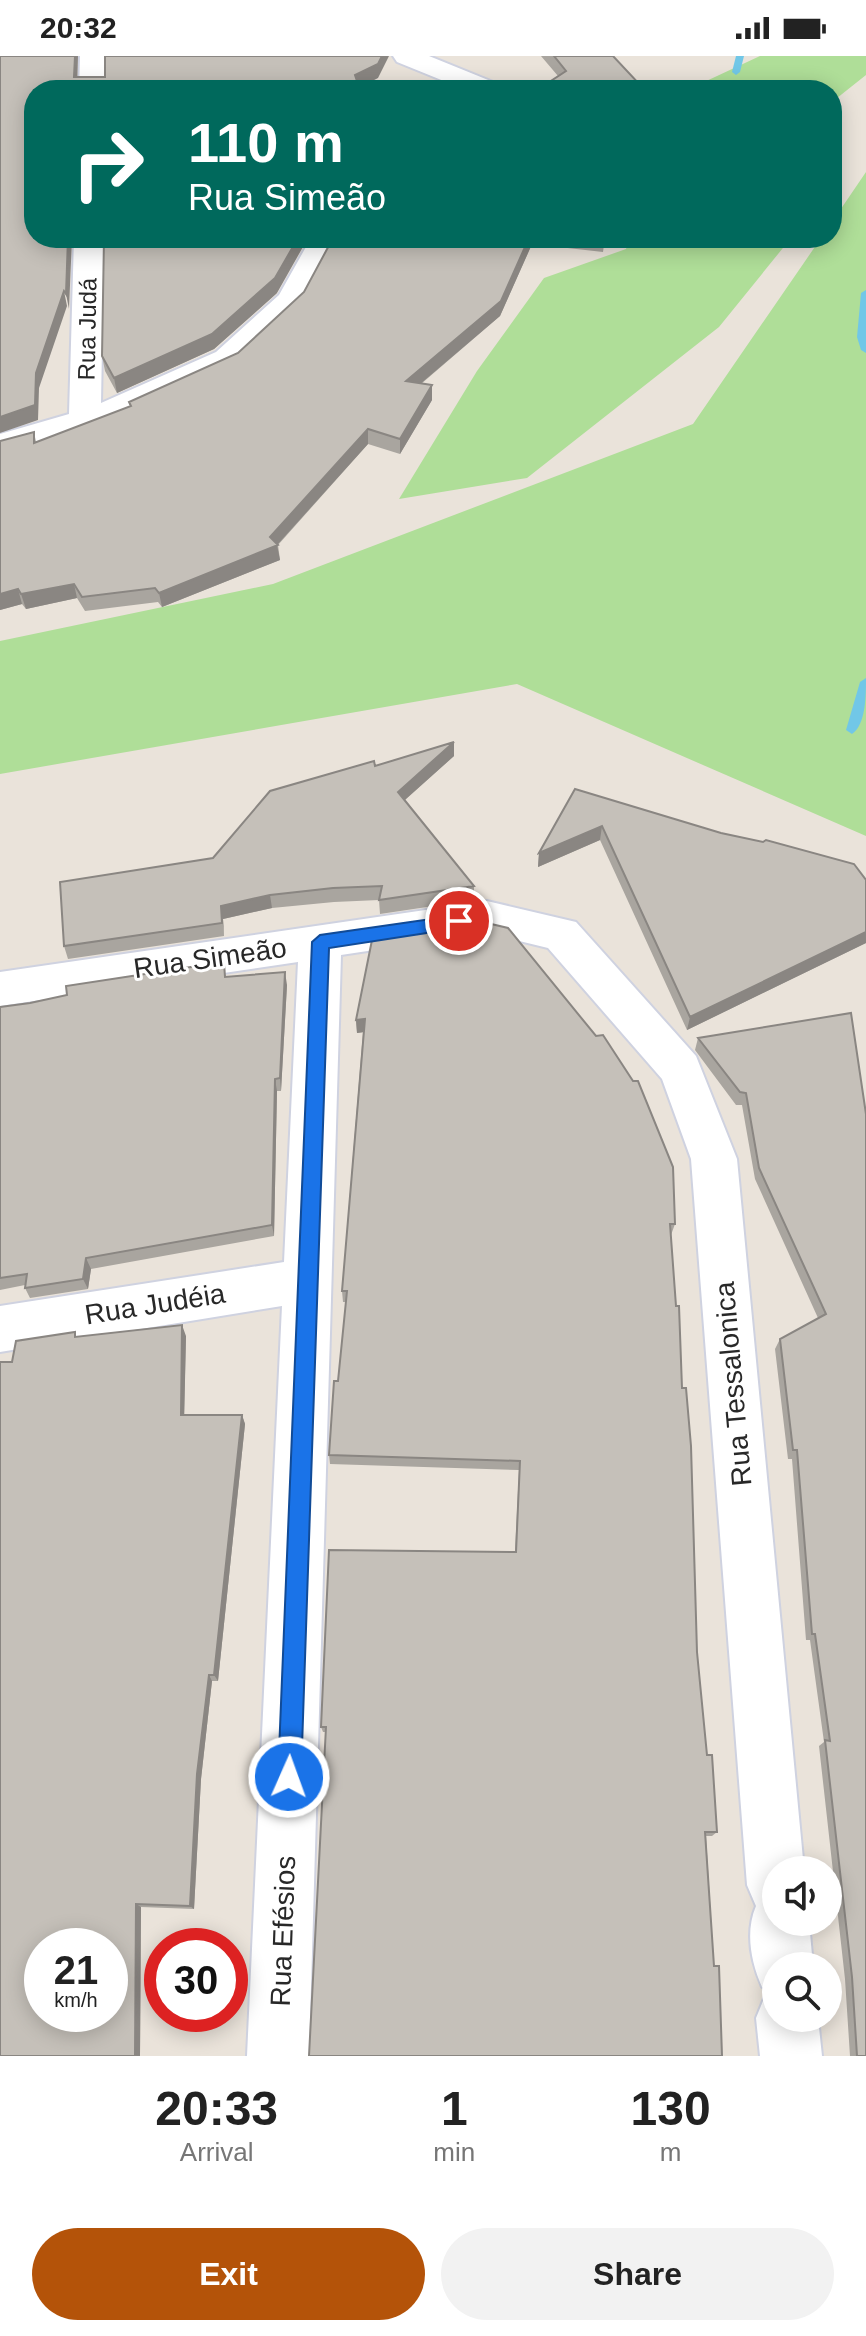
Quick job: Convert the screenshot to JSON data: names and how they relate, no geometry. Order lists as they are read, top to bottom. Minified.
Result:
{"streets":{"street":["Rua Judá","Rua Simeão","Rua Judéia","Rua Tessalonica","Rua Efésios"]},"crossings":[["Rua Simeão","Rua Tessalonica"],["Rua Simeão","Rua Efésios"],["Rua Judéia","Rua Efésios"]],"page":{"status":"20:32","turn":["110 m","Rua Simeão"],"speed":"21 km/h","limit":"30","eta":["20:33","Arrival","1","min","130","m"],"buttons":["Exit","Share"]}}
